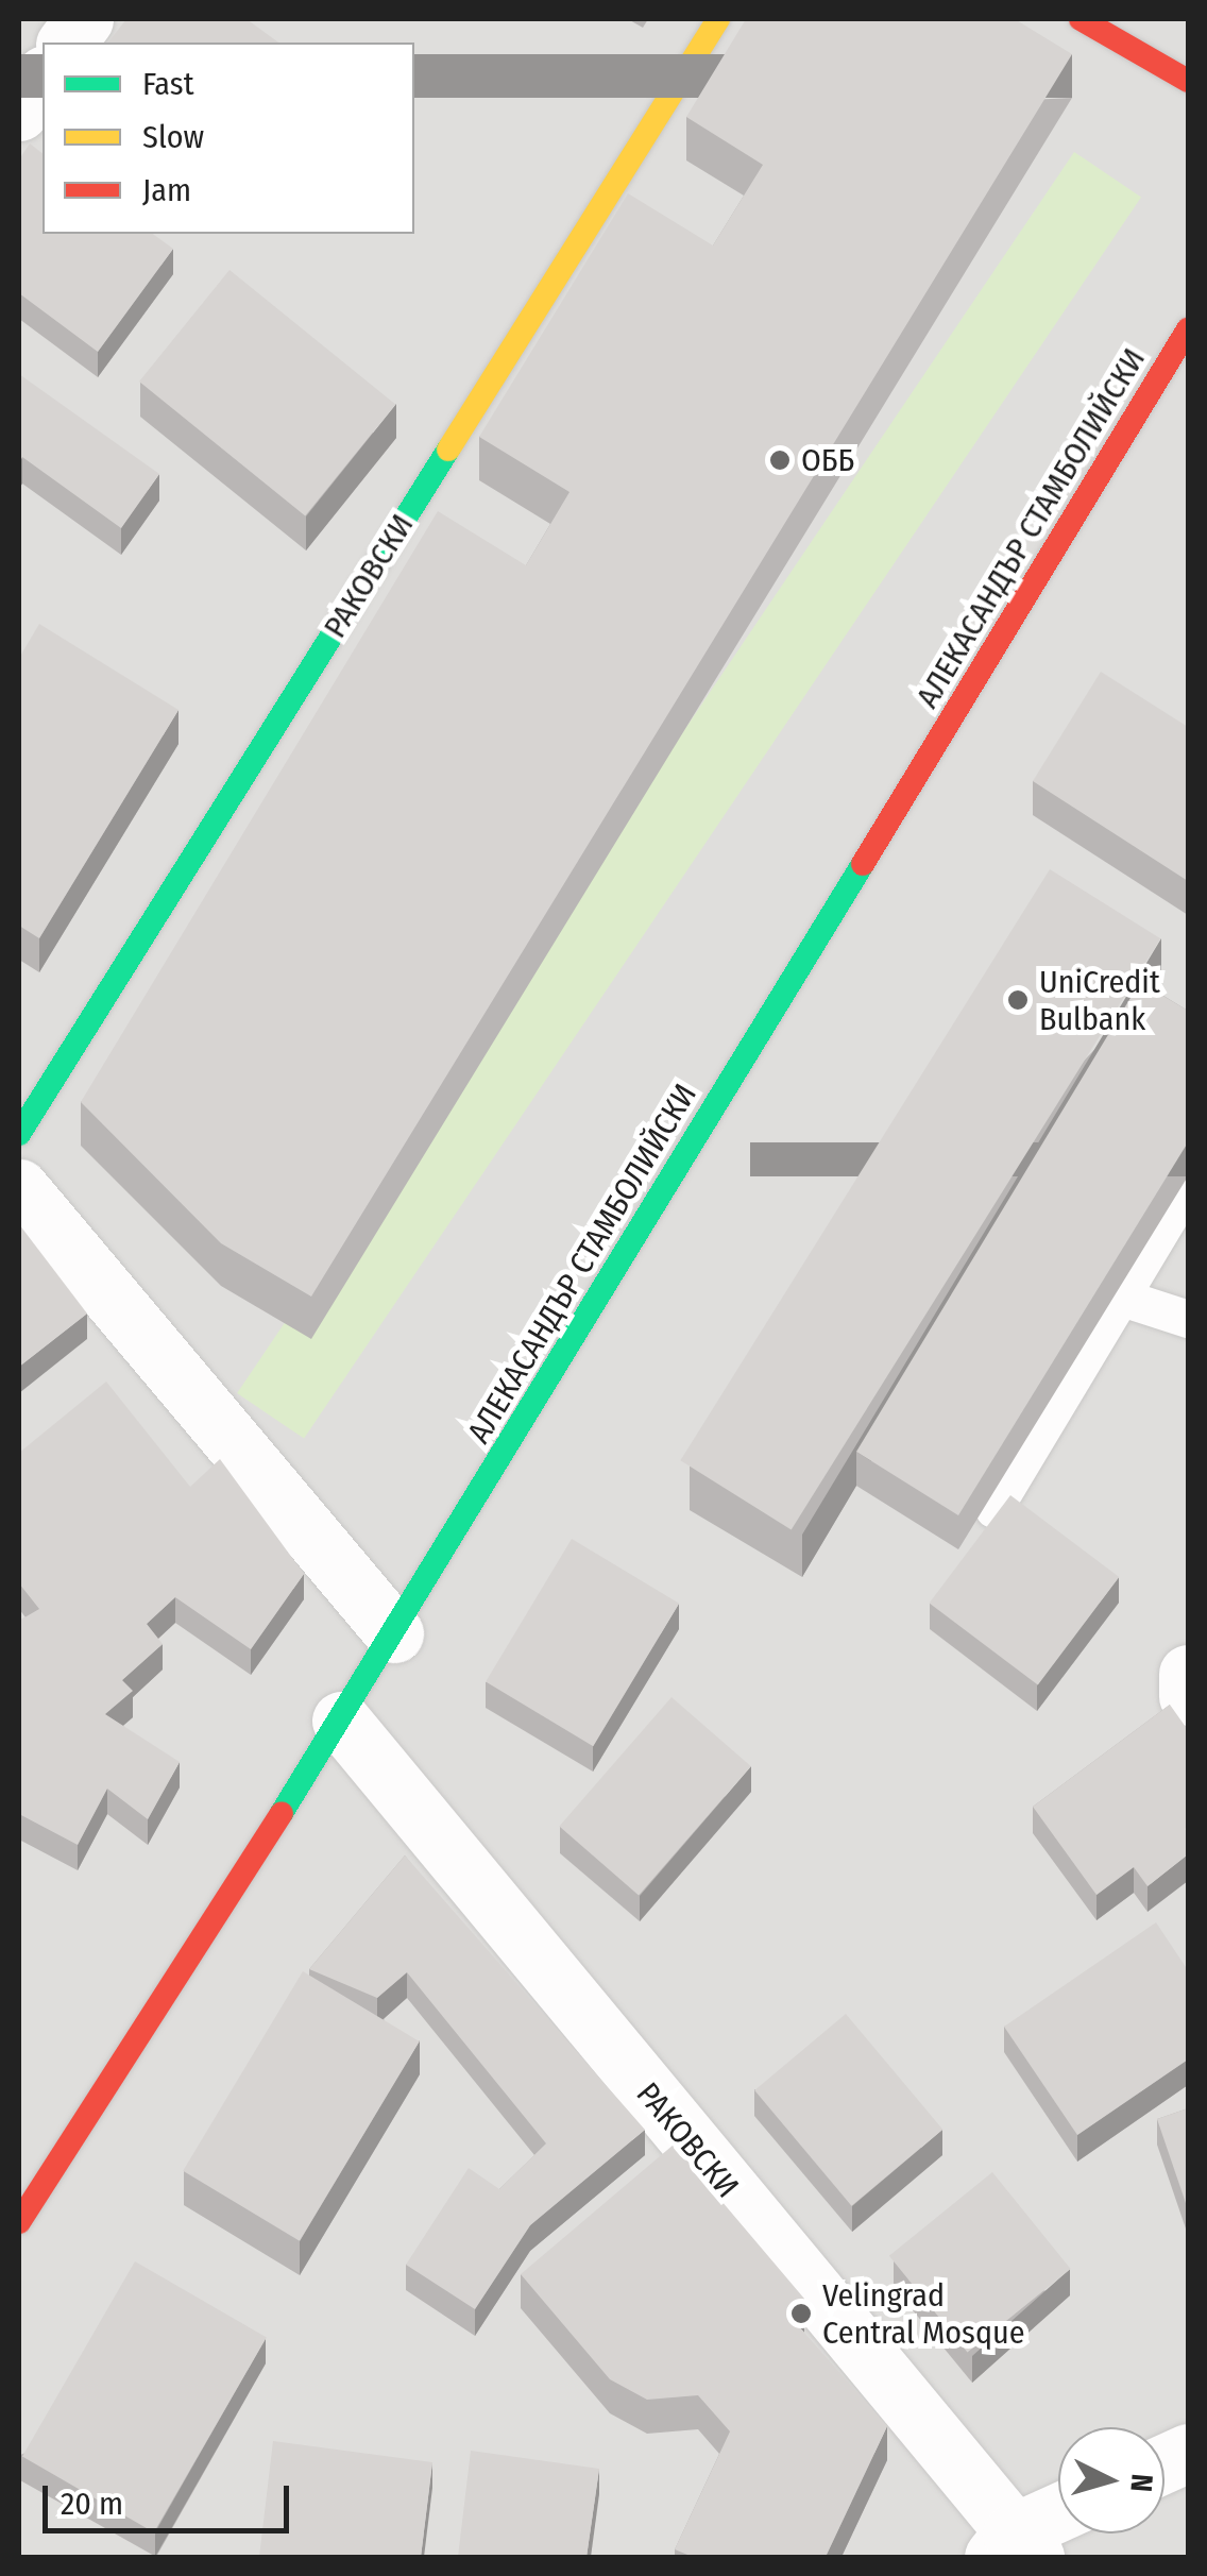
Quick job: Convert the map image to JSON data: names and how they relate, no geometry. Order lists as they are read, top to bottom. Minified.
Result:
{"streets":{"main road":["АЛЕКАСАНДЪР СТАМБОЛИЙСКИ","РАКОВСКИ"]},"crossings":[["АЛЕКАСАНДЪР СТАМБОЛИЙСКИ","РАКОВСКИ"]],"places":["ОББ","UniCredit Bulbank","Velingrad Central Mosque"],"legend":["Fast","Slow","Jam"],"scale_bar":"20 m","north":"right"}
